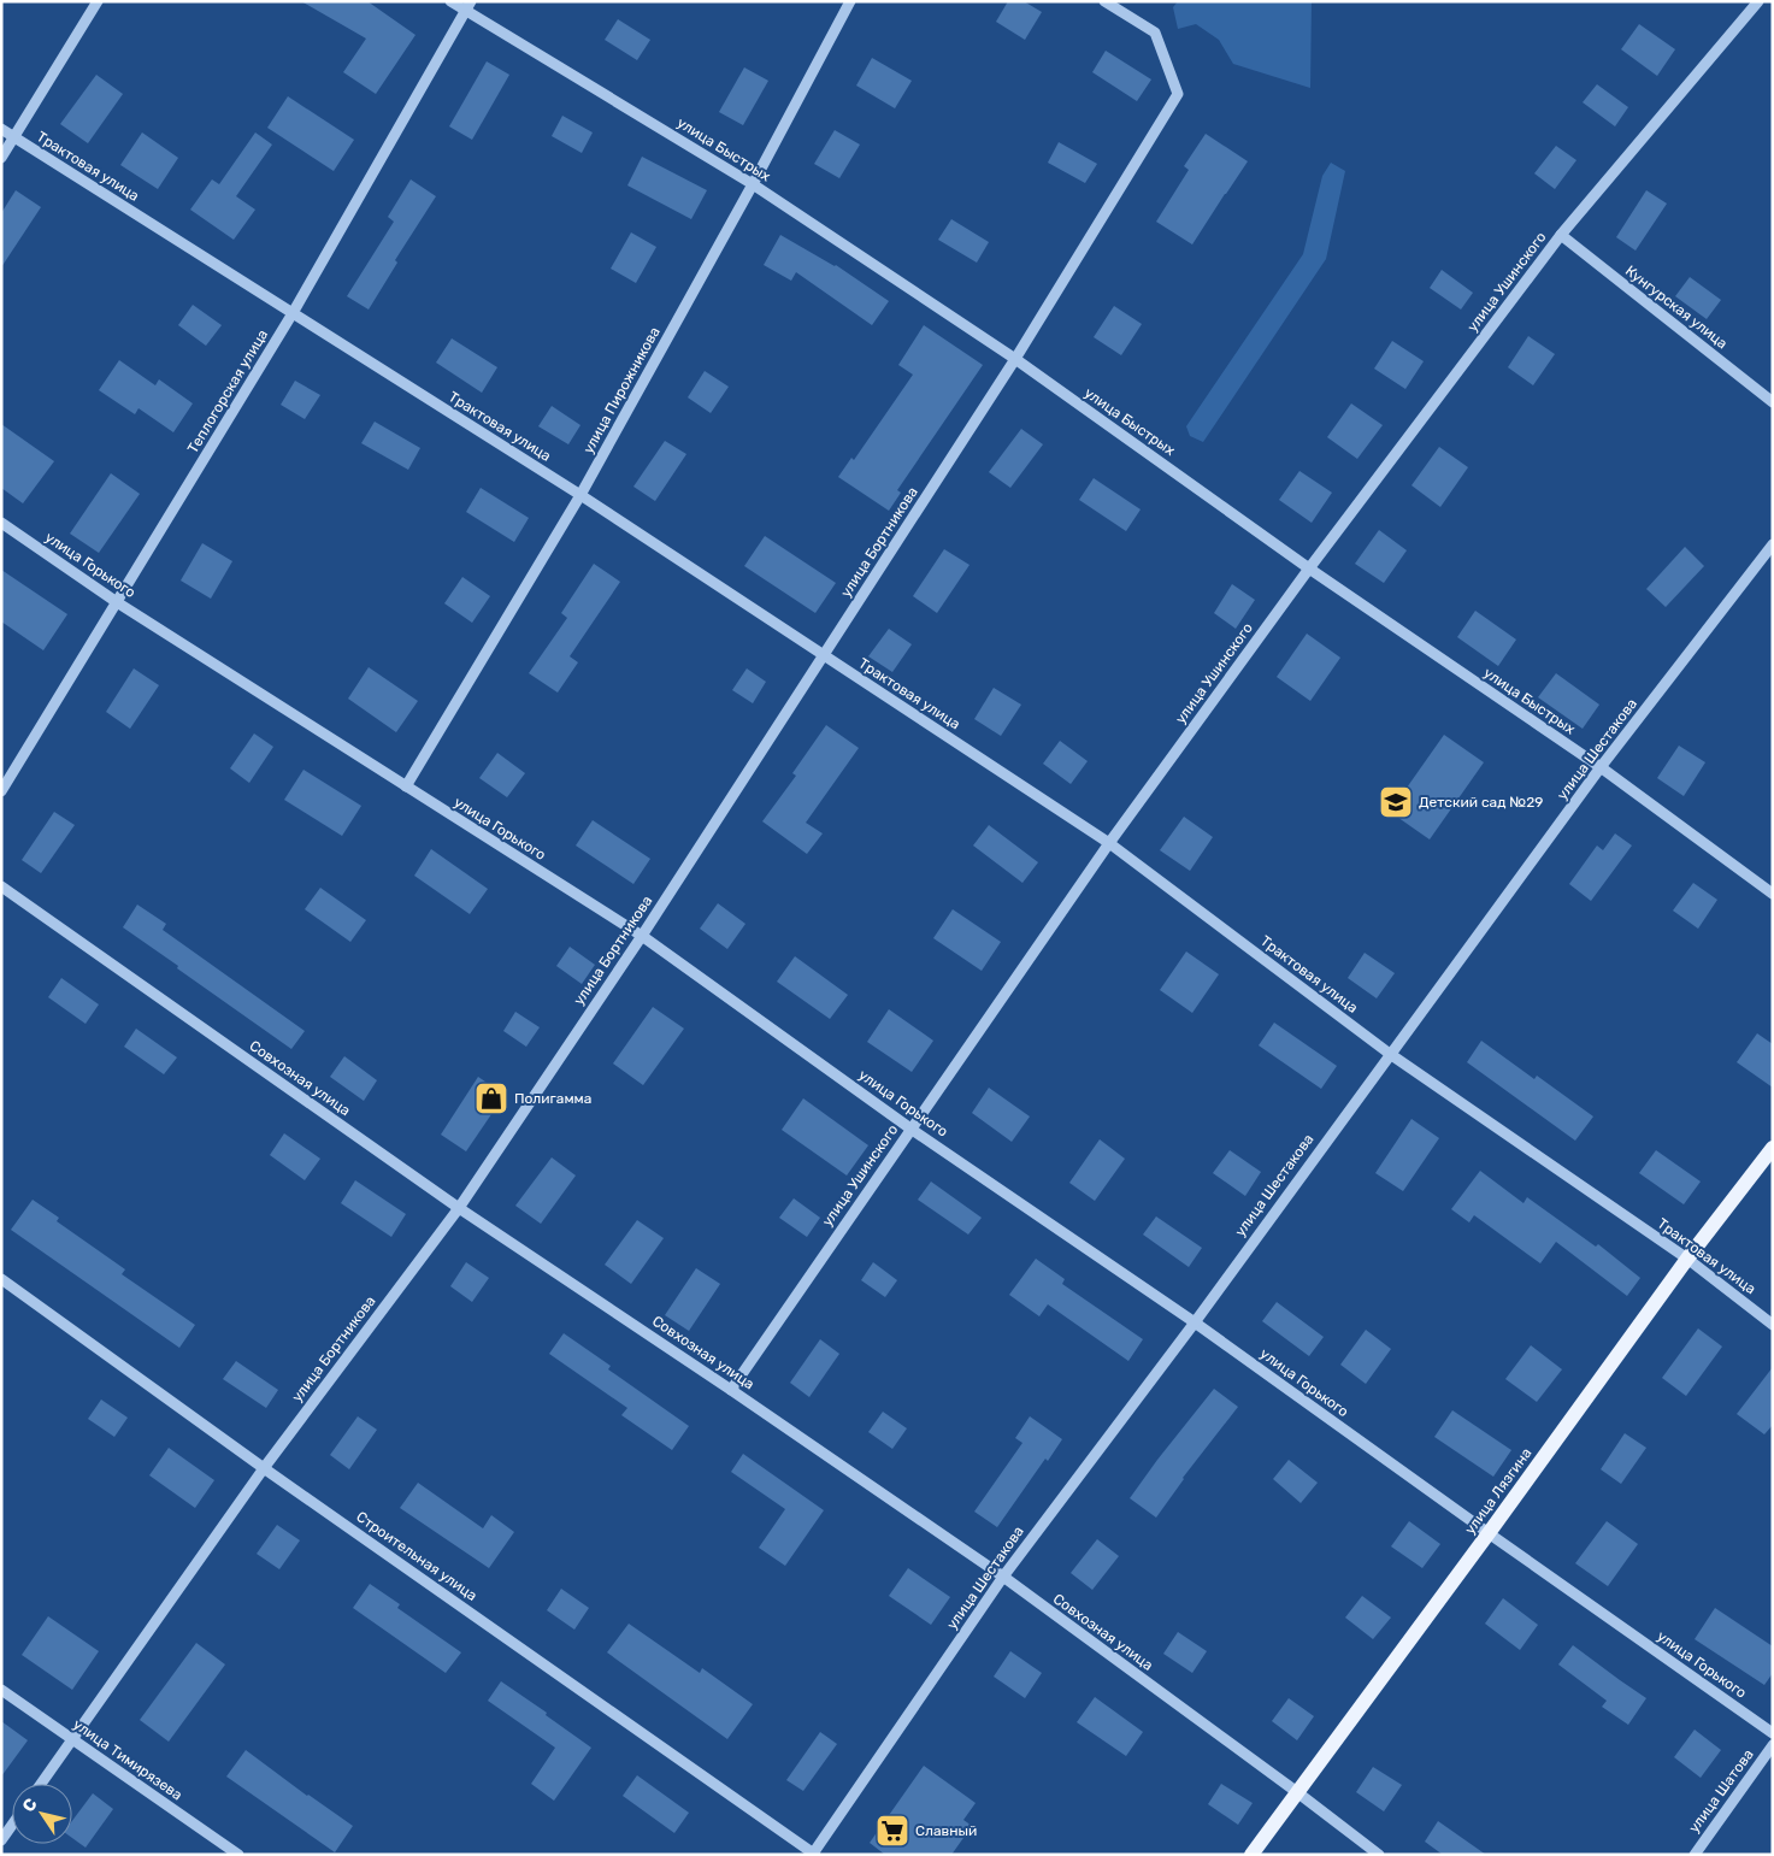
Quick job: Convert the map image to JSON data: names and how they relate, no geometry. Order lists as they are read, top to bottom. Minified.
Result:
{"streets":{"main road":["улица Лязгина"],"street":["улица Быстрых","Трактовая улица","улица Ушинского","Кунгурская улица","улица Пирожникова","Теплогорская улица","улица Бортникова","улица Горького","улица Шестакова","Совхозная улица","Строительная улица","улица Тимирязева","улица Шатова"]},"crossings":[["улица Быстрых","улица Ушинского"],["улица Быстрых","улица Пирожникова"],["улица Быстрых","Теплогорская улица"],["улица Быстрых","улица Бортникова"],["улица Быстрых","улица Шестакова"],["Трактовая улица","улица Ушинского"],["Трактовая улица","улица Пирожникова"],["Трактовая улица","Теплогорская улица"],["Трактовая улица","улица Бортникова"],["Трактовая улица","улица Шестакова"],["Трактовая улица","улица Лязгина"],["улица Ушинского","Кунгурская улица"],["улица Ушинского","улица Горького"],["улица Ушинского","Совхозная улица"],["улица Пирожникова","улица Горького"],["Теплогорская улица","улица Горького"],["улица Бортникова","улица Горького"],["улица Бортникова","Совхозная улица"],["улица Бортникова","Строительная улица"],["улица Бортникова","улица Тимирязева"],["улица Горького","улица Шестакова"],["улица Горького","улица Лязгина"],["улица Шестакова","Совхозная улица"],["улица Шестакова","Строительная улица"],["Совхозная улица","улица Лязгина"]],"places":{"school or university":["Детский сад №29"],"shop":["Полигамма"],"supermarket":["Славный"]},"north":"top left"}
